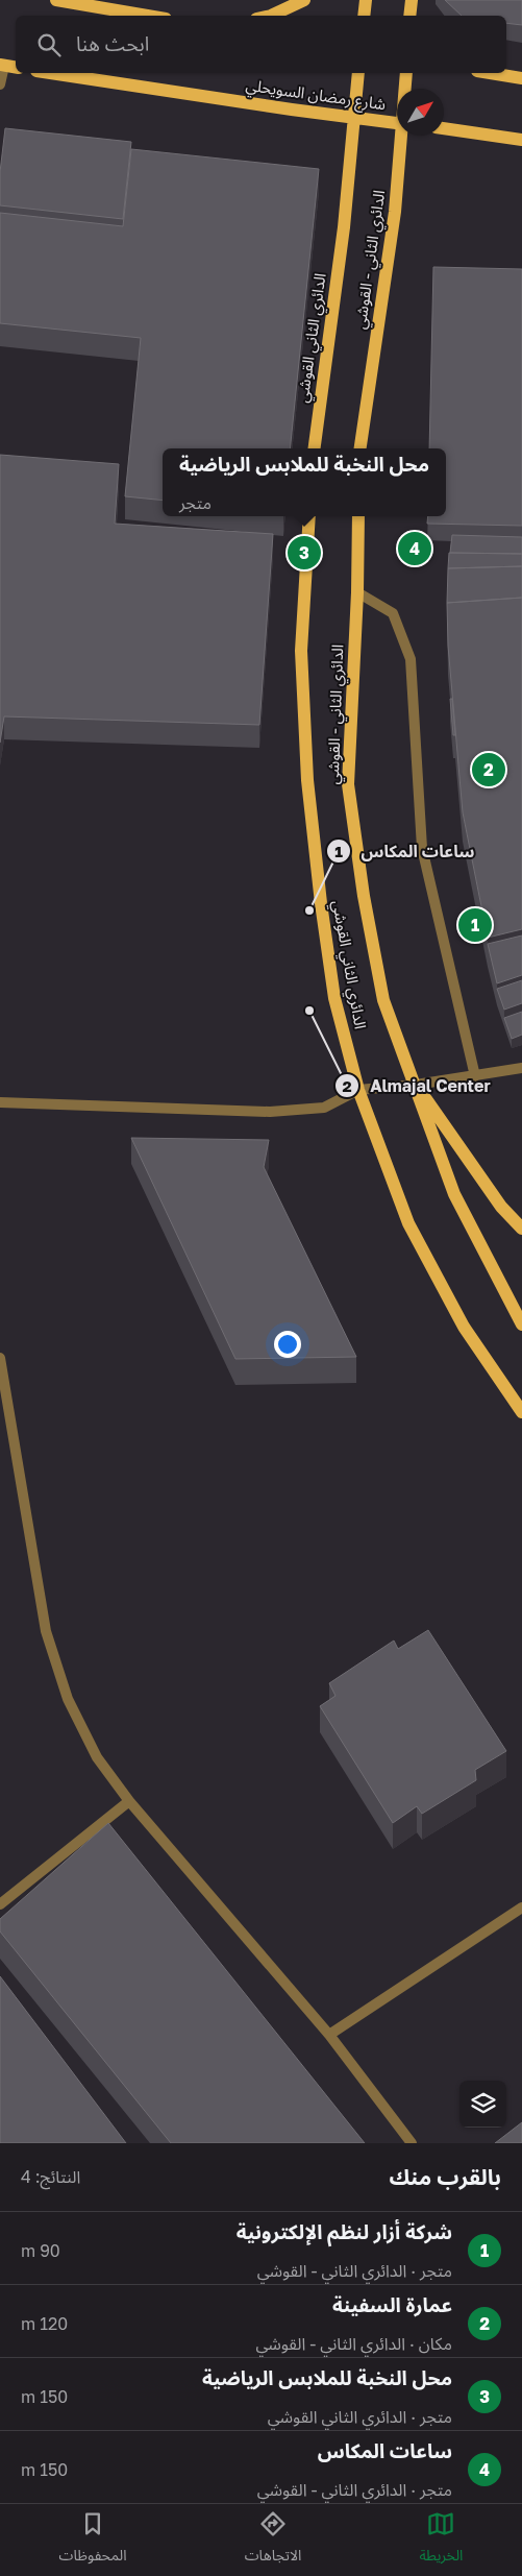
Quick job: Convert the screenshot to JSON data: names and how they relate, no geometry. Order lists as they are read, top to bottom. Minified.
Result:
{"streets":{"main road":["شارع رمضان السويحلي","الدائري الثاني - القوشي","الدائري الثاني القوشي"]},"crossings":[["شارع رمضان السويحلي","الدائري الثاني القوشي"]],"places":["ساعات المكاس","Almajal Center"],"north":"top right","page":{"search":"ابحث هنا","popup":["محل النخبة للملابس الرياضية","متجر"],"pins":["4","3","2","1"],"heading":["بالقرب منك","النتائج: 4"],"list":[{"mark":"1","name":"شركة أزار لنظم الإلكترونية","note":"متجر · الدائري الثاني - القوشي","value":"90 m"},{"mark":"2","name":"عمارة السفينة","note":"مكان · الدائري الثاني - القوشي","value":"120 m"},{"mark":"3","name":"محل النخبة للملابس الرياضية","note":"متجر · الدائري الثاني القوشي","value":"150 m"},{"mark":"4","name":"ساعات المكاس","note":"متجر · الدائري الثاني - القوشي","value":"150 m"}],"nav":["الخريطة","الاتجاهات","المحفوظات"]}}
